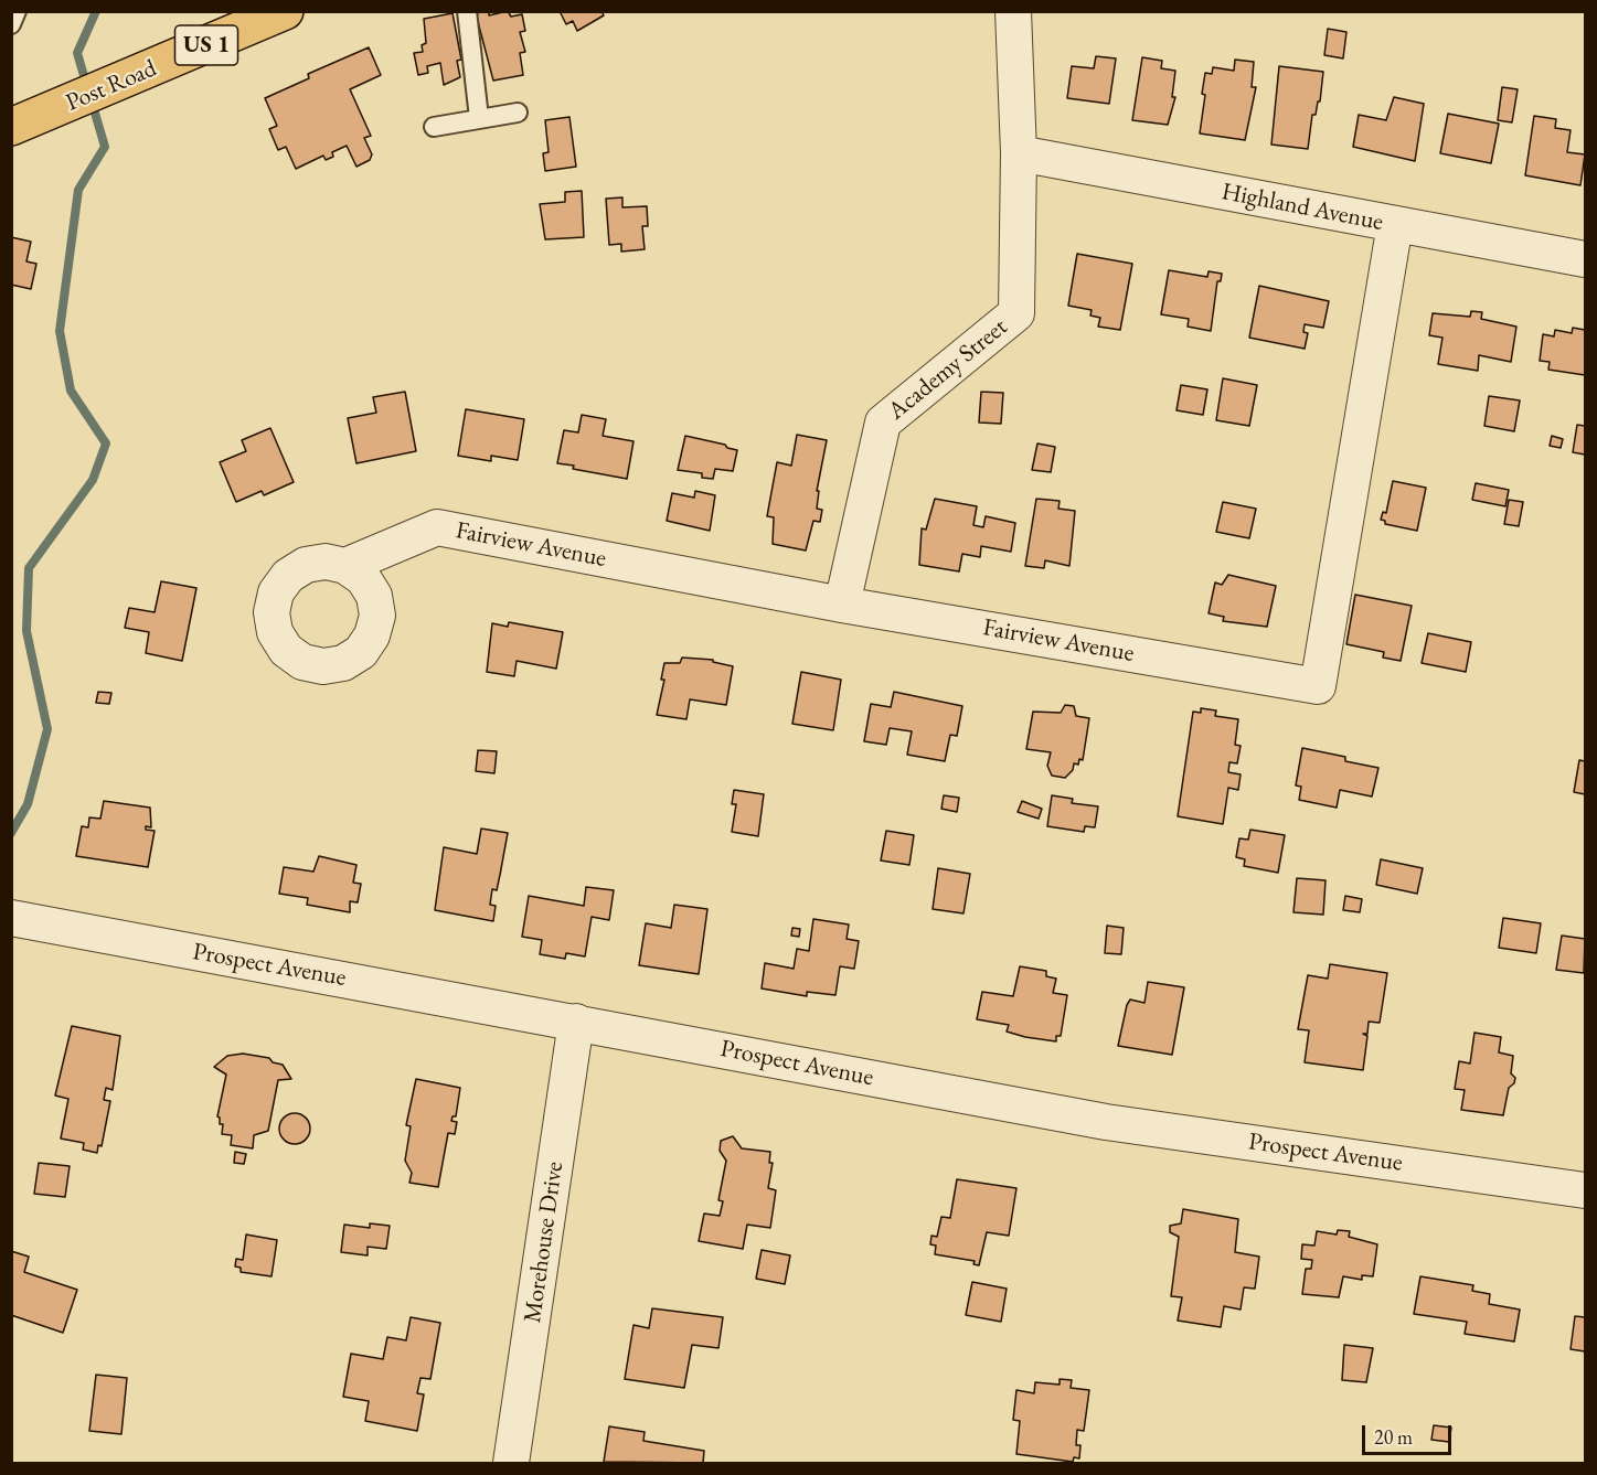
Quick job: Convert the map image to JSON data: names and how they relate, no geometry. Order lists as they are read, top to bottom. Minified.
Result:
{"streets":{"main road":["US 1","Post Road"],"street":["Highland Avenue","Academy Street","Fairview Avenue","Prospect Avenue","Morehouse Drive"]},"crossings":[["Highland Avenue","Academy Street"],["Highland Avenue","Fairview Avenue"],["Academy Street","Fairview Avenue"],["Prospect Avenue","Morehouse Drive"]],"scale_bar":"20 m"}
